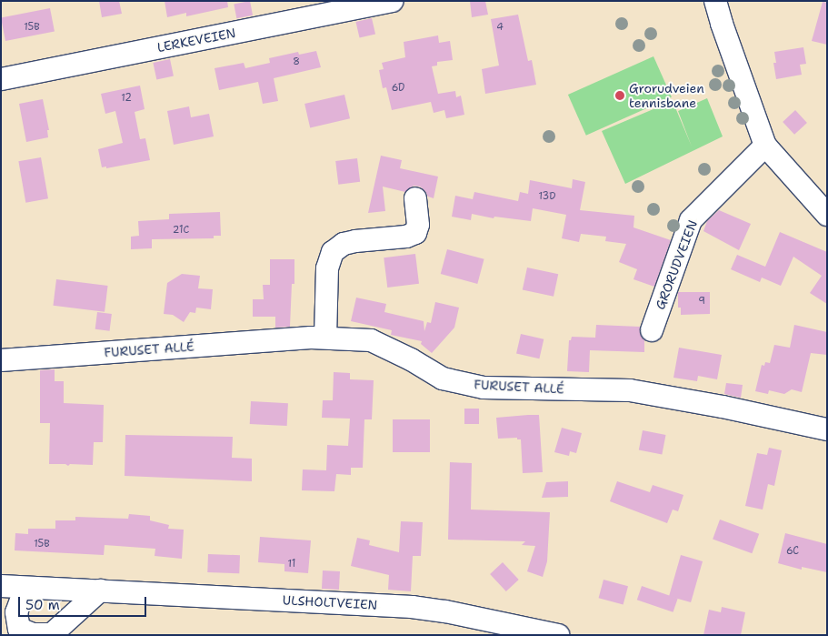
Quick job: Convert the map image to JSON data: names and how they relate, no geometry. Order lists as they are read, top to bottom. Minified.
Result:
{"streets":{"street":["LERKEVEIEN","GRORUDVEIEN","FURUSET ALLÉ","ULSHOLTVEIEN"]},"places":["Grorudveien tennisbane"],"house_numbers":["15B","4","8","6D","12","13D","21C","9","15B","6C","11"],"scale_bar":"50 m"}
